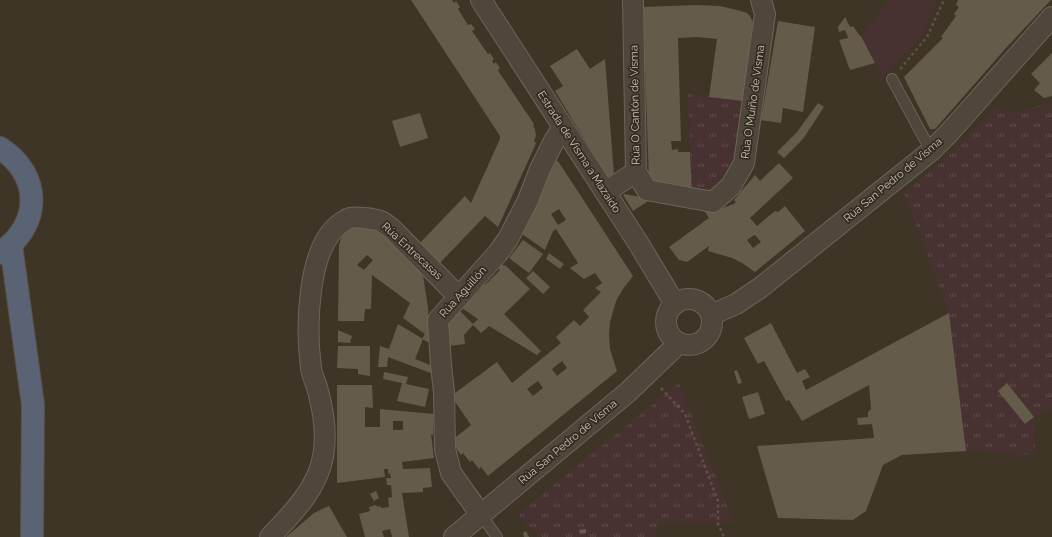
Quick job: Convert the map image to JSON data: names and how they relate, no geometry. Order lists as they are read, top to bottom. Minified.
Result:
{"streets":{"street":["Rúa O Muíño de Visma","Rúa O Cantón de Visma","Estrada de Visma a Mazaído","Rúa San Pedro de Visma","Rúa Entrecasas","Rúa Aguillón"]},"crossings":[["Rúa O Muíño de Visma","Rúa O Cantón de Visma"],["Rúa O Cantón de Visma","Estrada de Visma a Mazaído"],["Estrada de Visma a Mazaído","Rúa San Pedro de Visma"],["Estrada de Visma a Mazaído","Rúa Aguillón"],["Rúa San Pedro de Visma","Rúa Aguillón"],["Rúa Entrecasas","Rúa Aguillón"]]}
